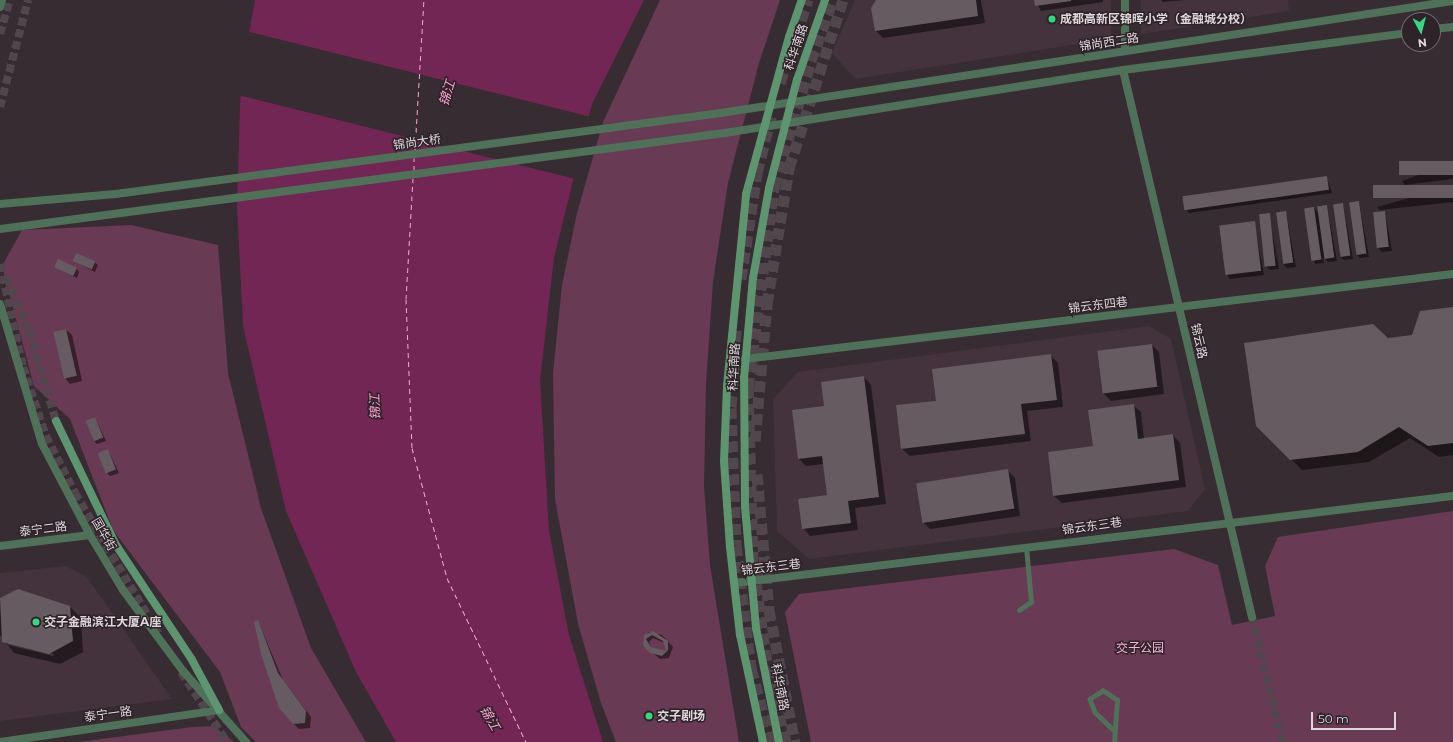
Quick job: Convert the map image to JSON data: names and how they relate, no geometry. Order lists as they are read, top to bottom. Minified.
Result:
{"streets":{"main road":["科华南路"],"street":["锦尚西二路","锦尚大桥","锦云东四巷","锦云路","锦云东三巷","泰宁二路","国华街","泰宁一路"]},"crossings":[["锦尚西二路","科华南路"],["锦尚西二路","锦尚大桥"],["科华南路","锦尚大桥"],["科华南路","锦云东四巷"],["科华南路","锦云东三巷"],["锦云东四巷","锦云路"],["锦云路","锦云东三巷"],["泰宁二路","国华街"],["国华街","泰宁一路"]],"water":["锦江"],"parks":["交子公园"],"places":["成都高新区锦晖小学（金融城分校）","交子金融滨江大厦A座","交子剧场"],"scale_bar":"50 m","north":"bottom"}
